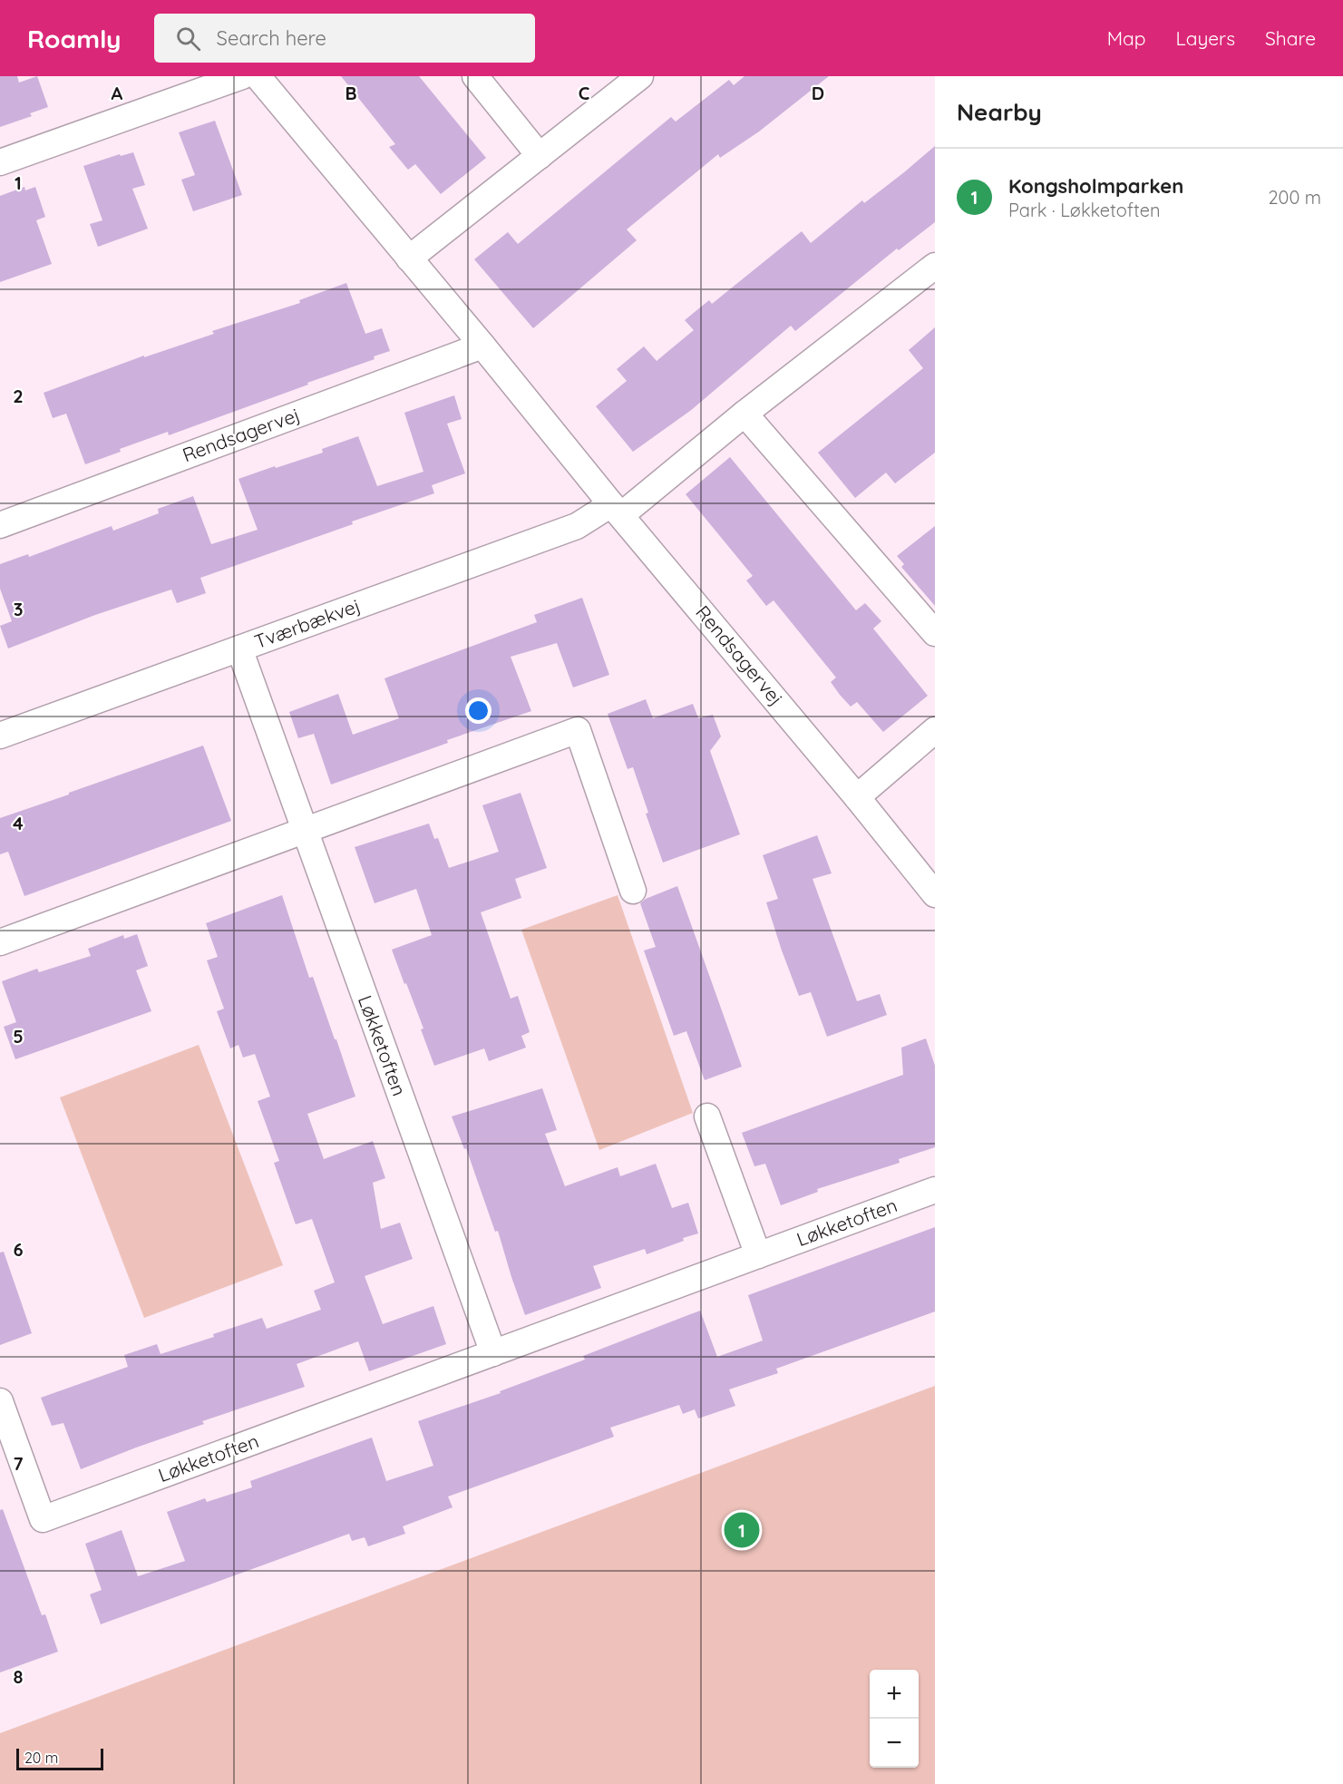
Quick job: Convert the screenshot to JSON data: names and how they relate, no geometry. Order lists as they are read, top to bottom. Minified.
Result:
{"streets":{"street":["Rendsagervej","Tværbækvej","Løkketoften"]},"crossings":[["Rendsagervej","Tværbækvej"],["Tværbækvej","Løkketoften"]],"scale_bar":"20 m","page":{"header":"Roamly","search":"Search here","nav":["Map","Layers","Share"],"heading":"Nearby","list":[{"mark":"1","name":"Kongsholmparken","note":"Park · Løkketoften","value":"200 m"}],"pins":"1","map_buttons":["+","−"],"scale":"20 m"},"grid":{"columns":["A","B","C","D"],"rows":["1","2","3","4","5","6","7","8"]}}
